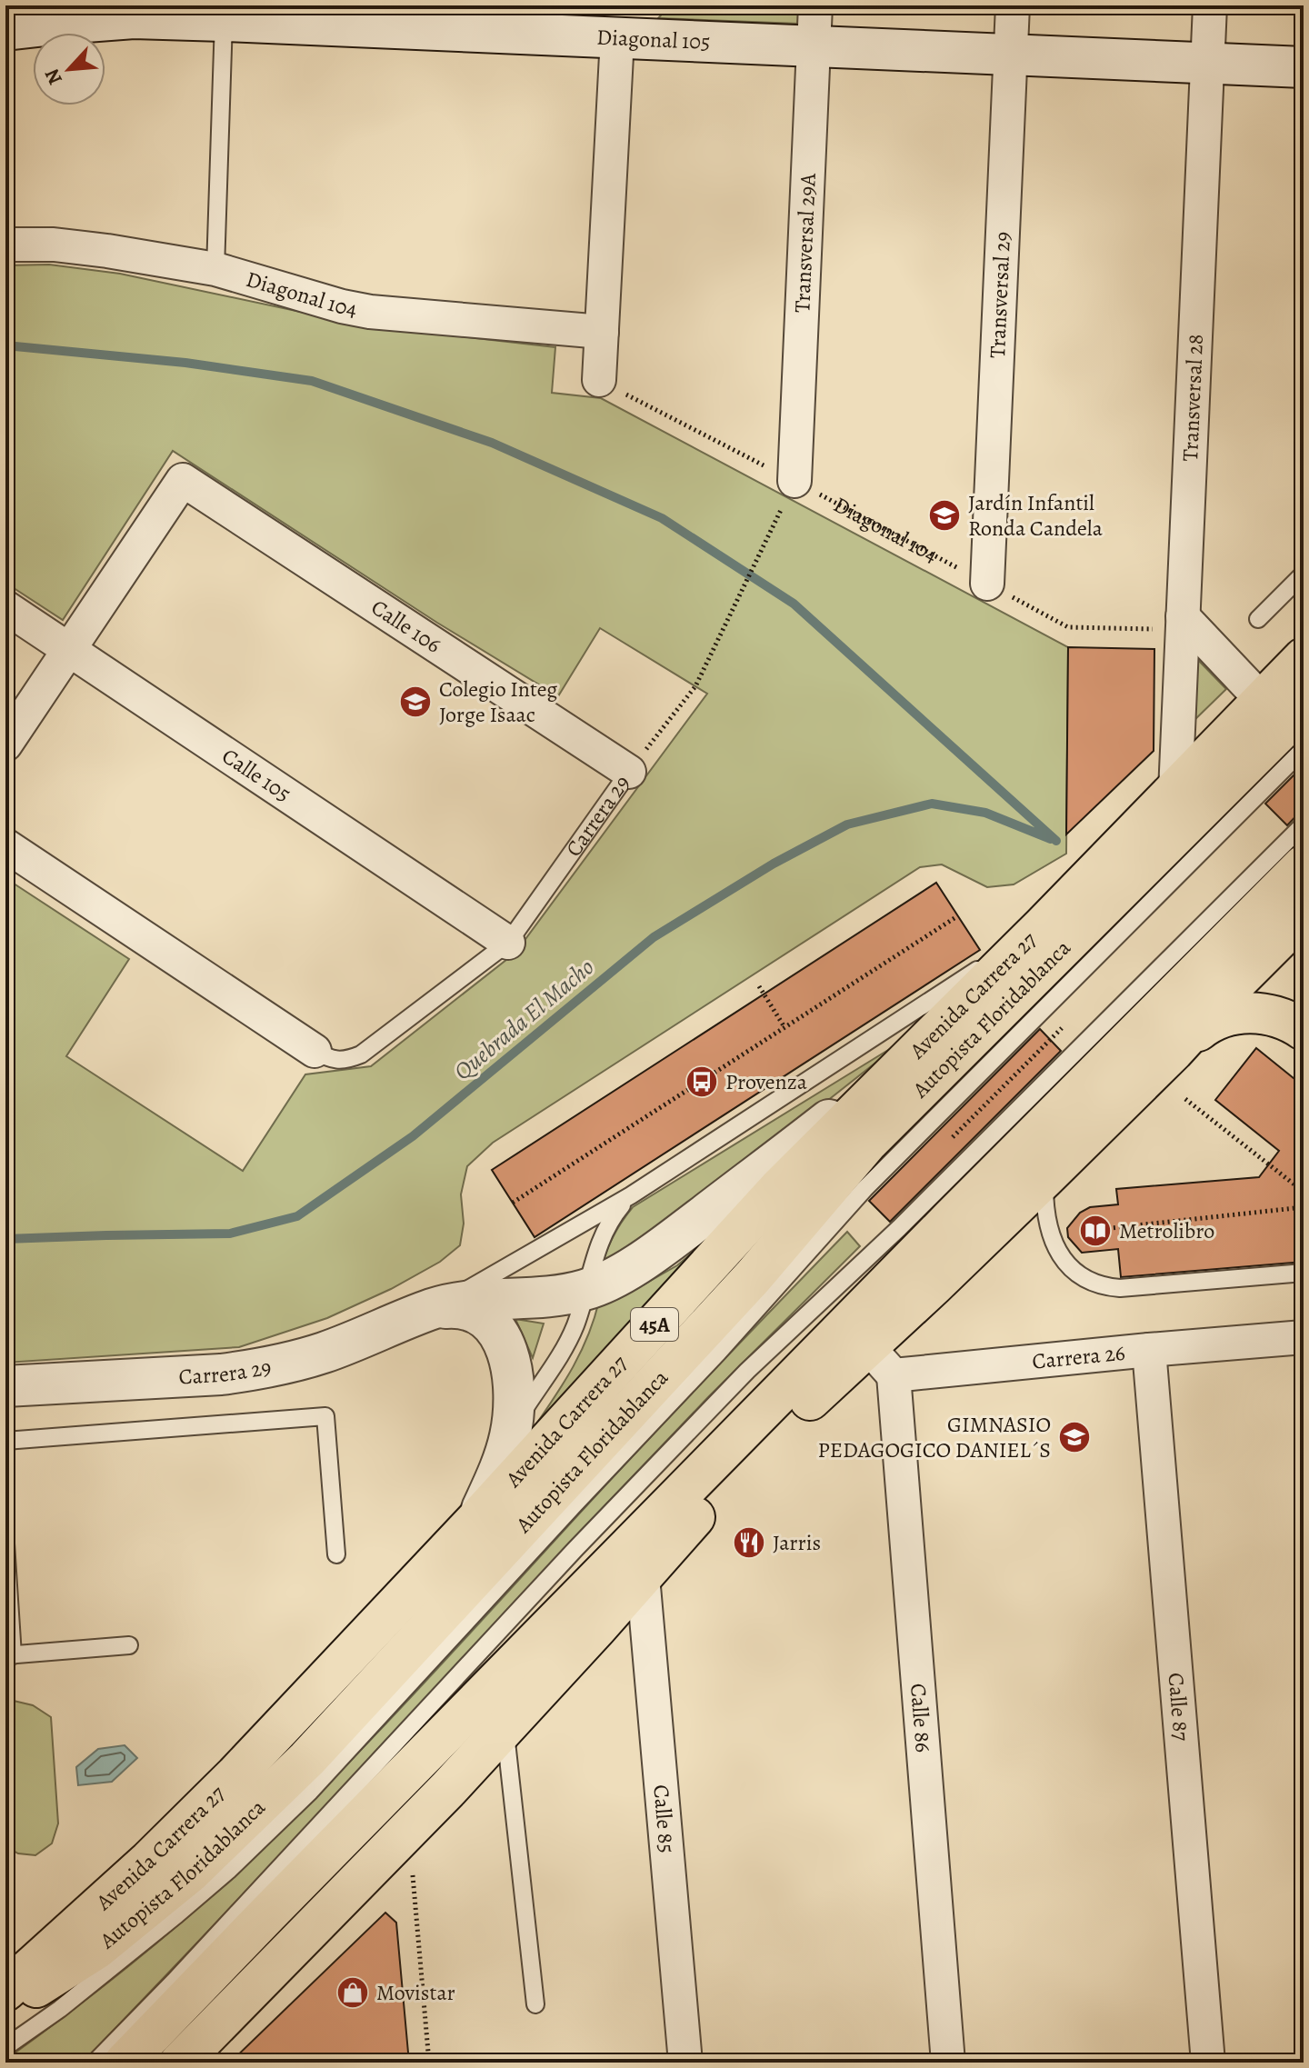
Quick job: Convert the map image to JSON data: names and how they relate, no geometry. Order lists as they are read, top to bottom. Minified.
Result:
{"streets":{"highway":["Avenida Carrera 27","Autopista Floridablanca","45A"],"main road":["Diagonal 105","Carrera 29"],"street":["Transversal 29A","Diagonal 104","Transversal 29","Transversal 28","Calle 106","Calle 105","Carrera 26","Calle 87","Calle 86","Calle 85"]},"crossings":[["Diagonal 105","Transversal 29A"],["Diagonal 105","Transversal 29"],["Diagonal 105","Transversal 28"],["Transversal 29A","Diagonal 104"],["Transversal 29A","Carrera 29"],["Diagonal 104","Transversal 29"],["Diagonal 104","Transversal 28"],["Diagonal 104","Carrera 29"],["Transversal 28","Avenida Carrera 27"],["Calle 106","Calle 105"],["Calle 106","Carrera 29"],["Calle 105","Carrera 29"],["Carrera 29","Avenida Carrera 27"],["Carrera 26","Calle 87"],["Carrera 26","Calle 86"]],"water":["Quebrada El Macho"],"places":{"school or university":["Jardín Infantil Ronda Candela","Colegio Integ Jorge Isaac","GIMNASIO PEDAGOGICO DANIEL´S"],"bus stop":["Provenza"],"library":["Metrolibro"],"restaurant":["Jarris"],"shop":["Movistar"]},"north":"bottom left"}
